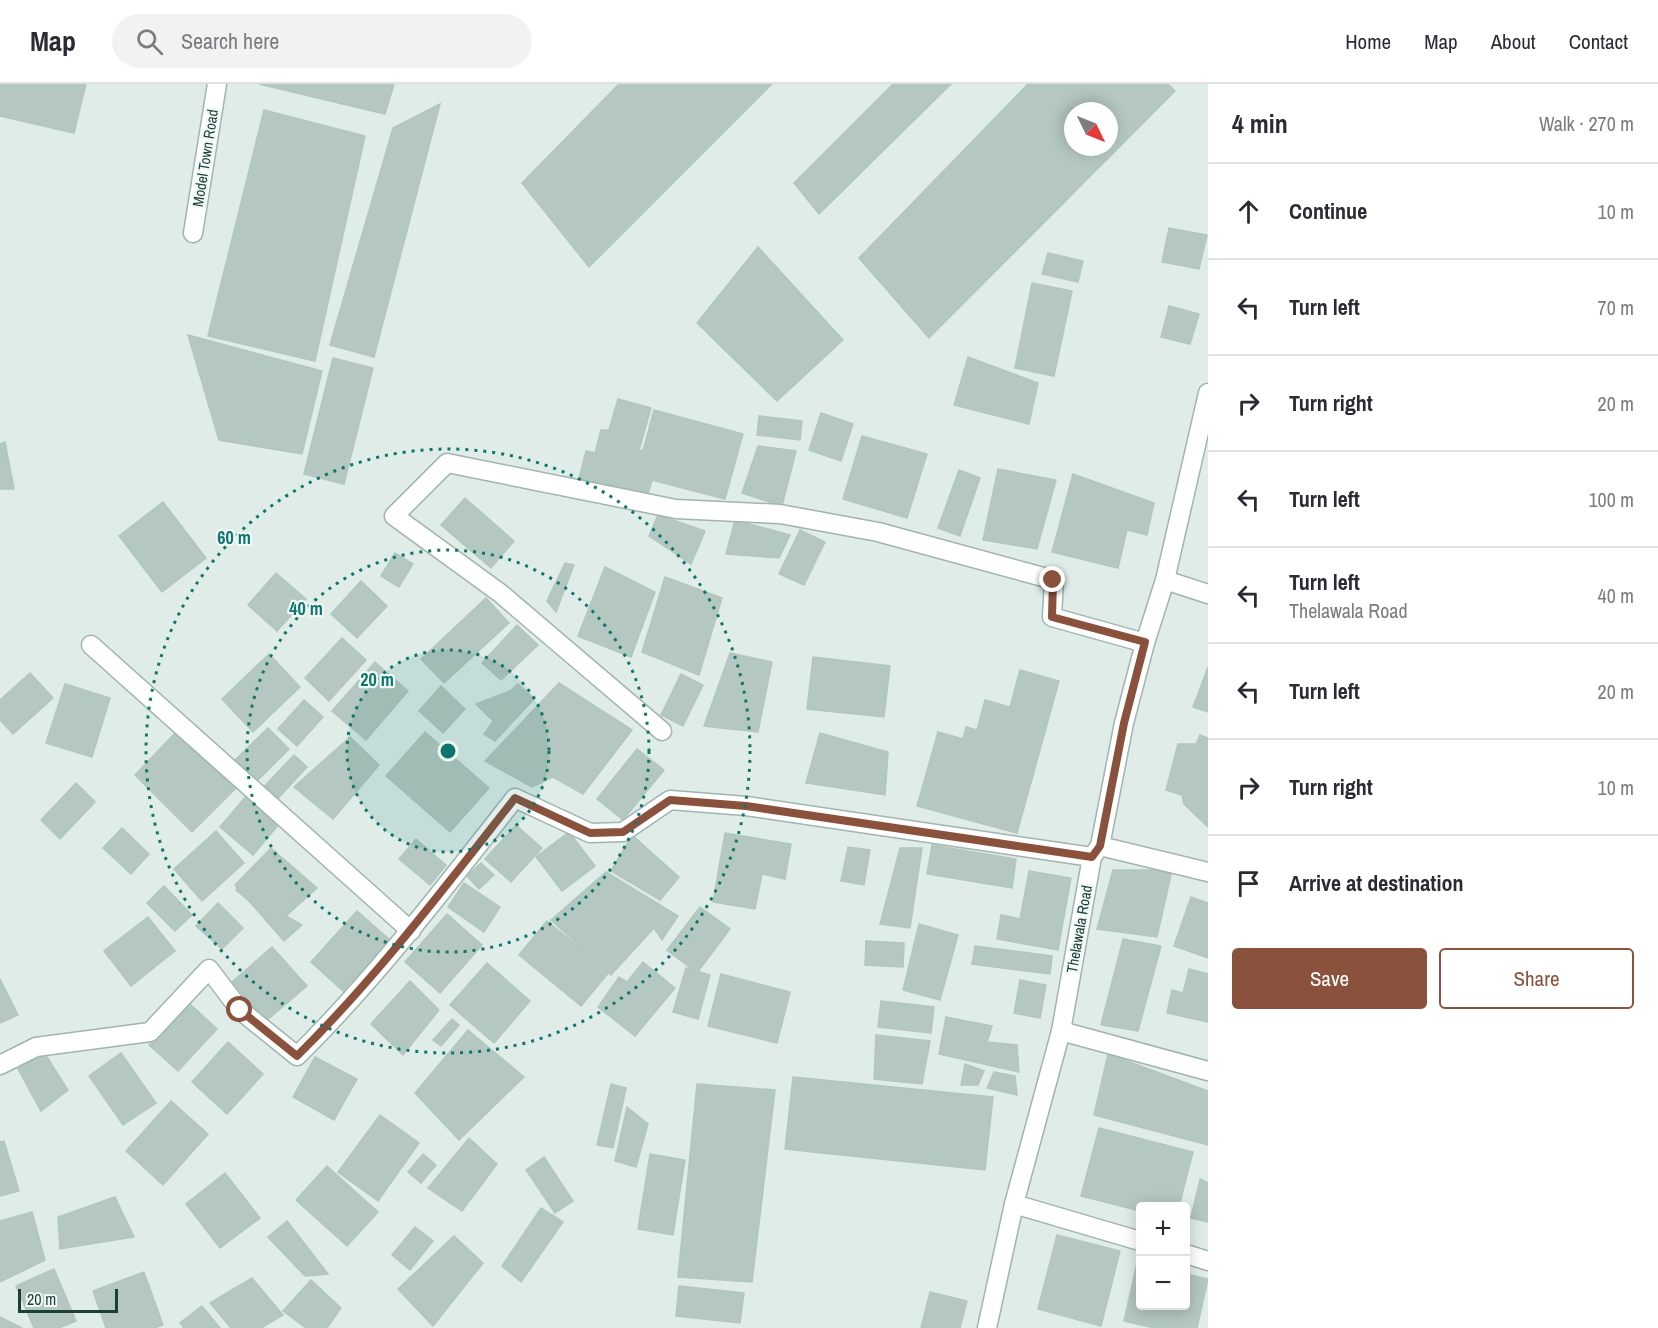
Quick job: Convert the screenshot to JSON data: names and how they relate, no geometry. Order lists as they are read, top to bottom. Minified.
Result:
{"streets":{"street":["Model Town Road","Thelawala Road"]},"scale_bar":"20 m","north":"bottom right","page":{"header":"Map","search":"Search here","nav":["Home","Map","About","Contact"],"heading":["4 min","Walk · 270 m"],"list":[["Continue","10 m"],["Turn left","70 m"],["Turn right","20 m"],["Turn left","100 m"],["Turn left","Thelawala Road","40 m"],["Turn left","20 m"],["Turn right","10 m"],"Arrive at destination"],"buttons":["Save","Share"],"map_buttons":["+","−"],"scale":"20 m"},"rings":["60 m","40 m","20 m"]}
